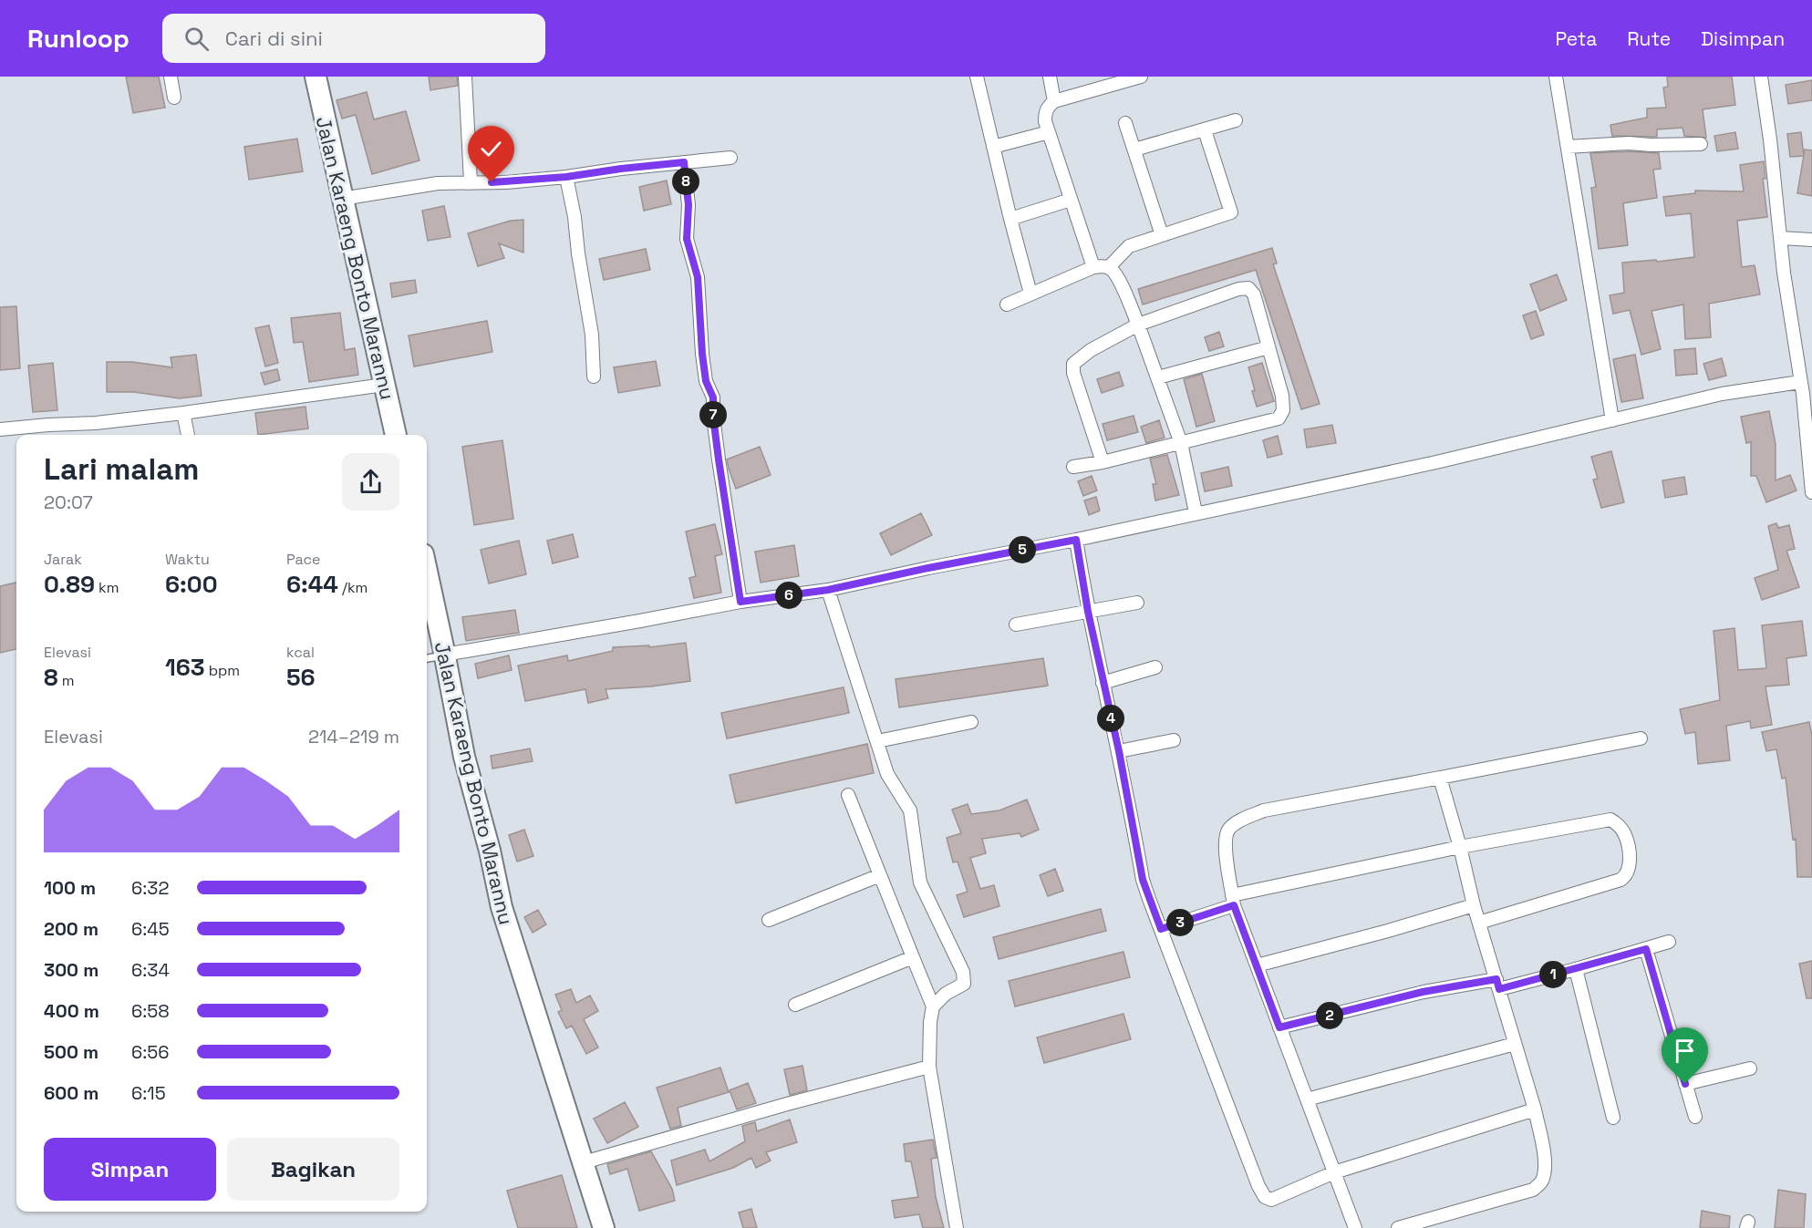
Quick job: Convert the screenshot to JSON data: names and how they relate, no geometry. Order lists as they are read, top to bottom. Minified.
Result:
{"streets":{"main road":["Jalan Karaeng Bonto Marannu"]},"page":{"header":"Runloop","search":"Cari di sini","nav":["Peta","Rute","Disimpan"],"pins":["8","7","5","6","4","3","1","2"],"heading":["Lari malam","20:07"],"stats":[["Jarak","0.89 km"],["Waktu","6:00"],["Pace","6:44 /km"],["Elevasi","8 m"],["163 bpm"],["kcal","56"]],"chart":["Elevasi","214–219 m"],"list":[{"name":"100 m","note":"6:32"},{"name":"200 m","note":"6:45"},{"name":"300 m","note":"6:34"},{"name":"400 m","note":"6:58"},{"name":"500 m","note":"6:56"},{"name":"600 m","note":"6:15"}],"buttons":["Simpan","Bagikan"]}}
